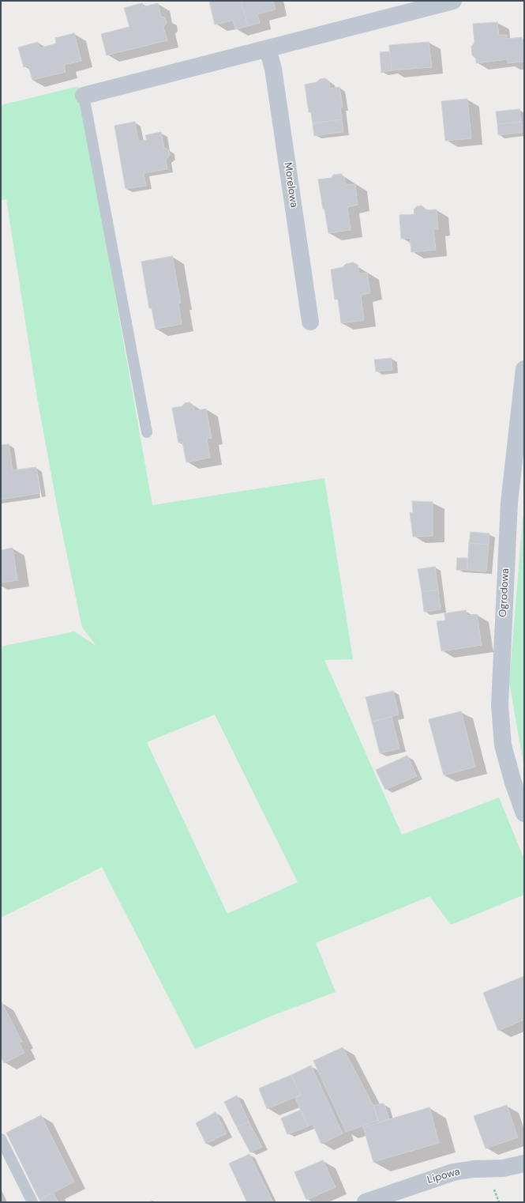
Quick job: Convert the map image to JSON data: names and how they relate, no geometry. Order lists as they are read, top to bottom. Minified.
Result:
{"streets":{"street":["Morelowa","Ogrodowa","Lipowa"]}}
